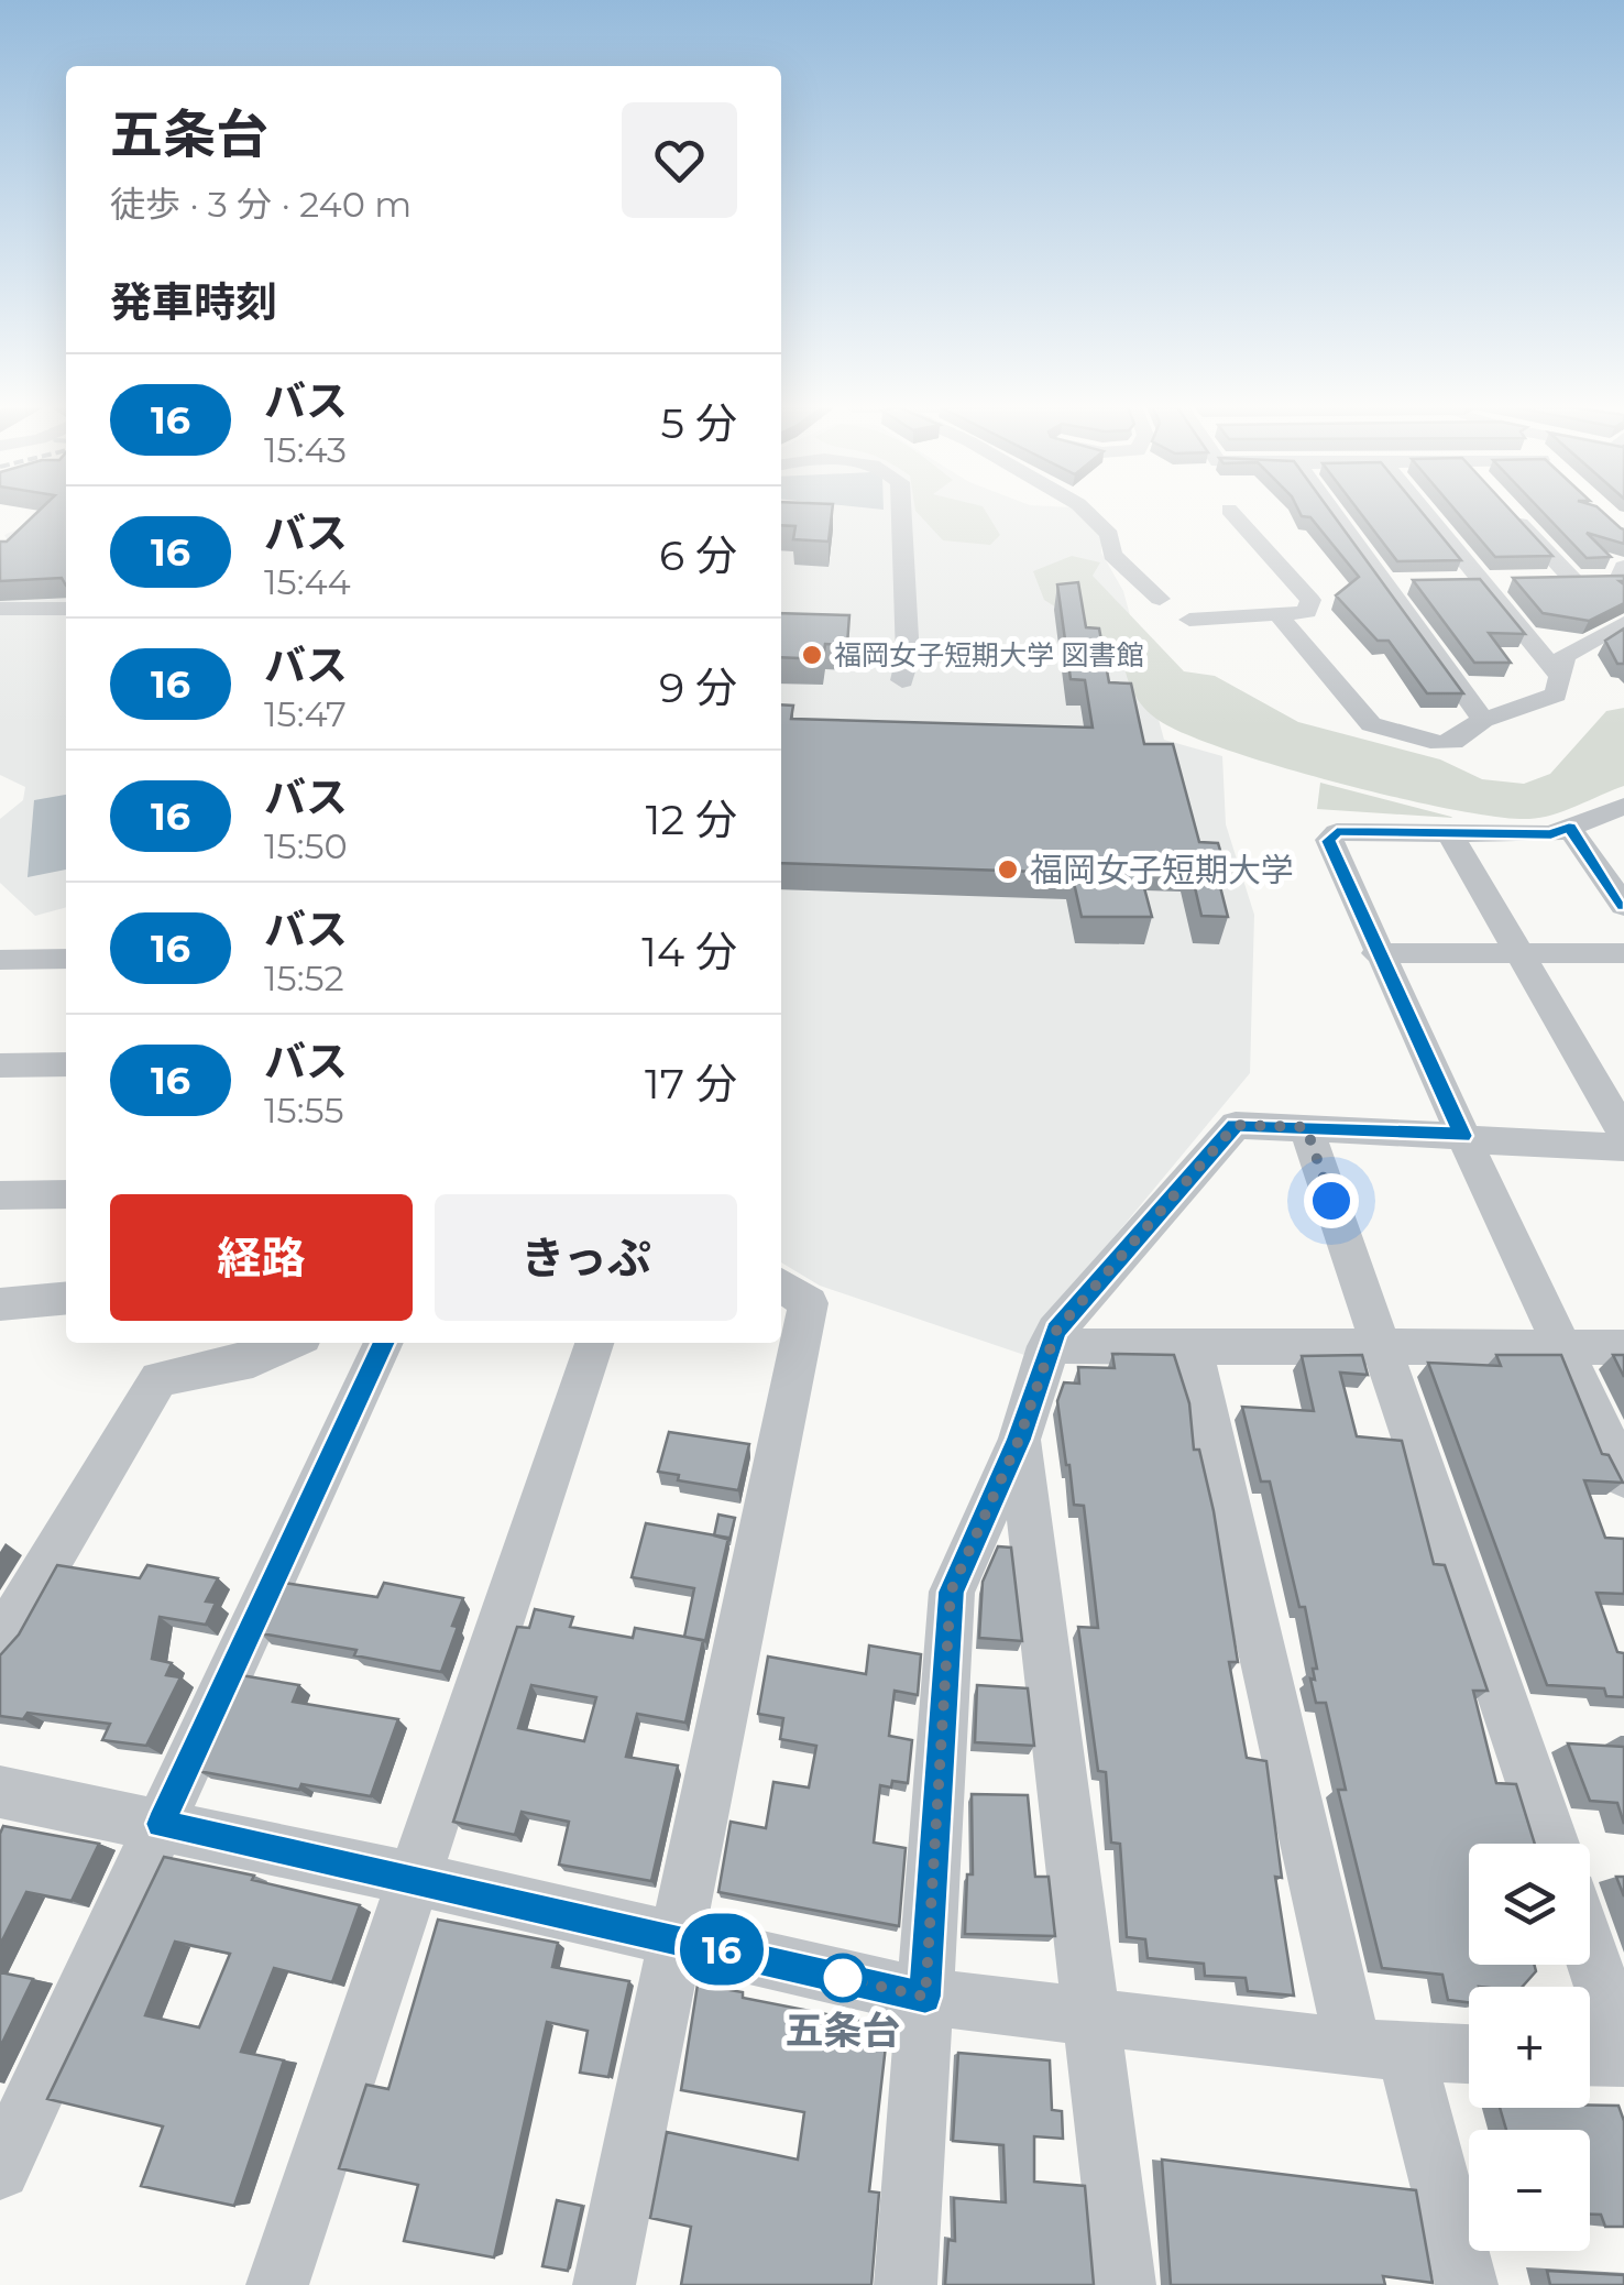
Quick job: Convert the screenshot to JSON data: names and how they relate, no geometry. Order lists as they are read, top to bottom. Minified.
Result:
{"places":["福岡女子短期大学 図書館","福岡女子短期大学","五条台"],"lines":["bus line 16"],"page":{"on_map":"16","heading":[["五条台","徒歩 · 3 分 · 240 m"],"発車時刻"],"list":[{"mark":"16","name":"バス","note":"15:43","value":"5 分"},{"mark":"16","name":"バス","note":"15:44","value":"6 分"},{"mark":"16","name":"バス","note":"15:47","value":"9 分"},{"mark":"16","name":"バス","note":"15:50","value":"12 分"},{"mark":"16","name":"バス","note":"15:52","value":"14 分"},{"mark":"16","name":"バス","note":"15:55","value":"17 分"}],"buttons":["経路","きっぷ"],"map_buttons":["+","−"]}}
